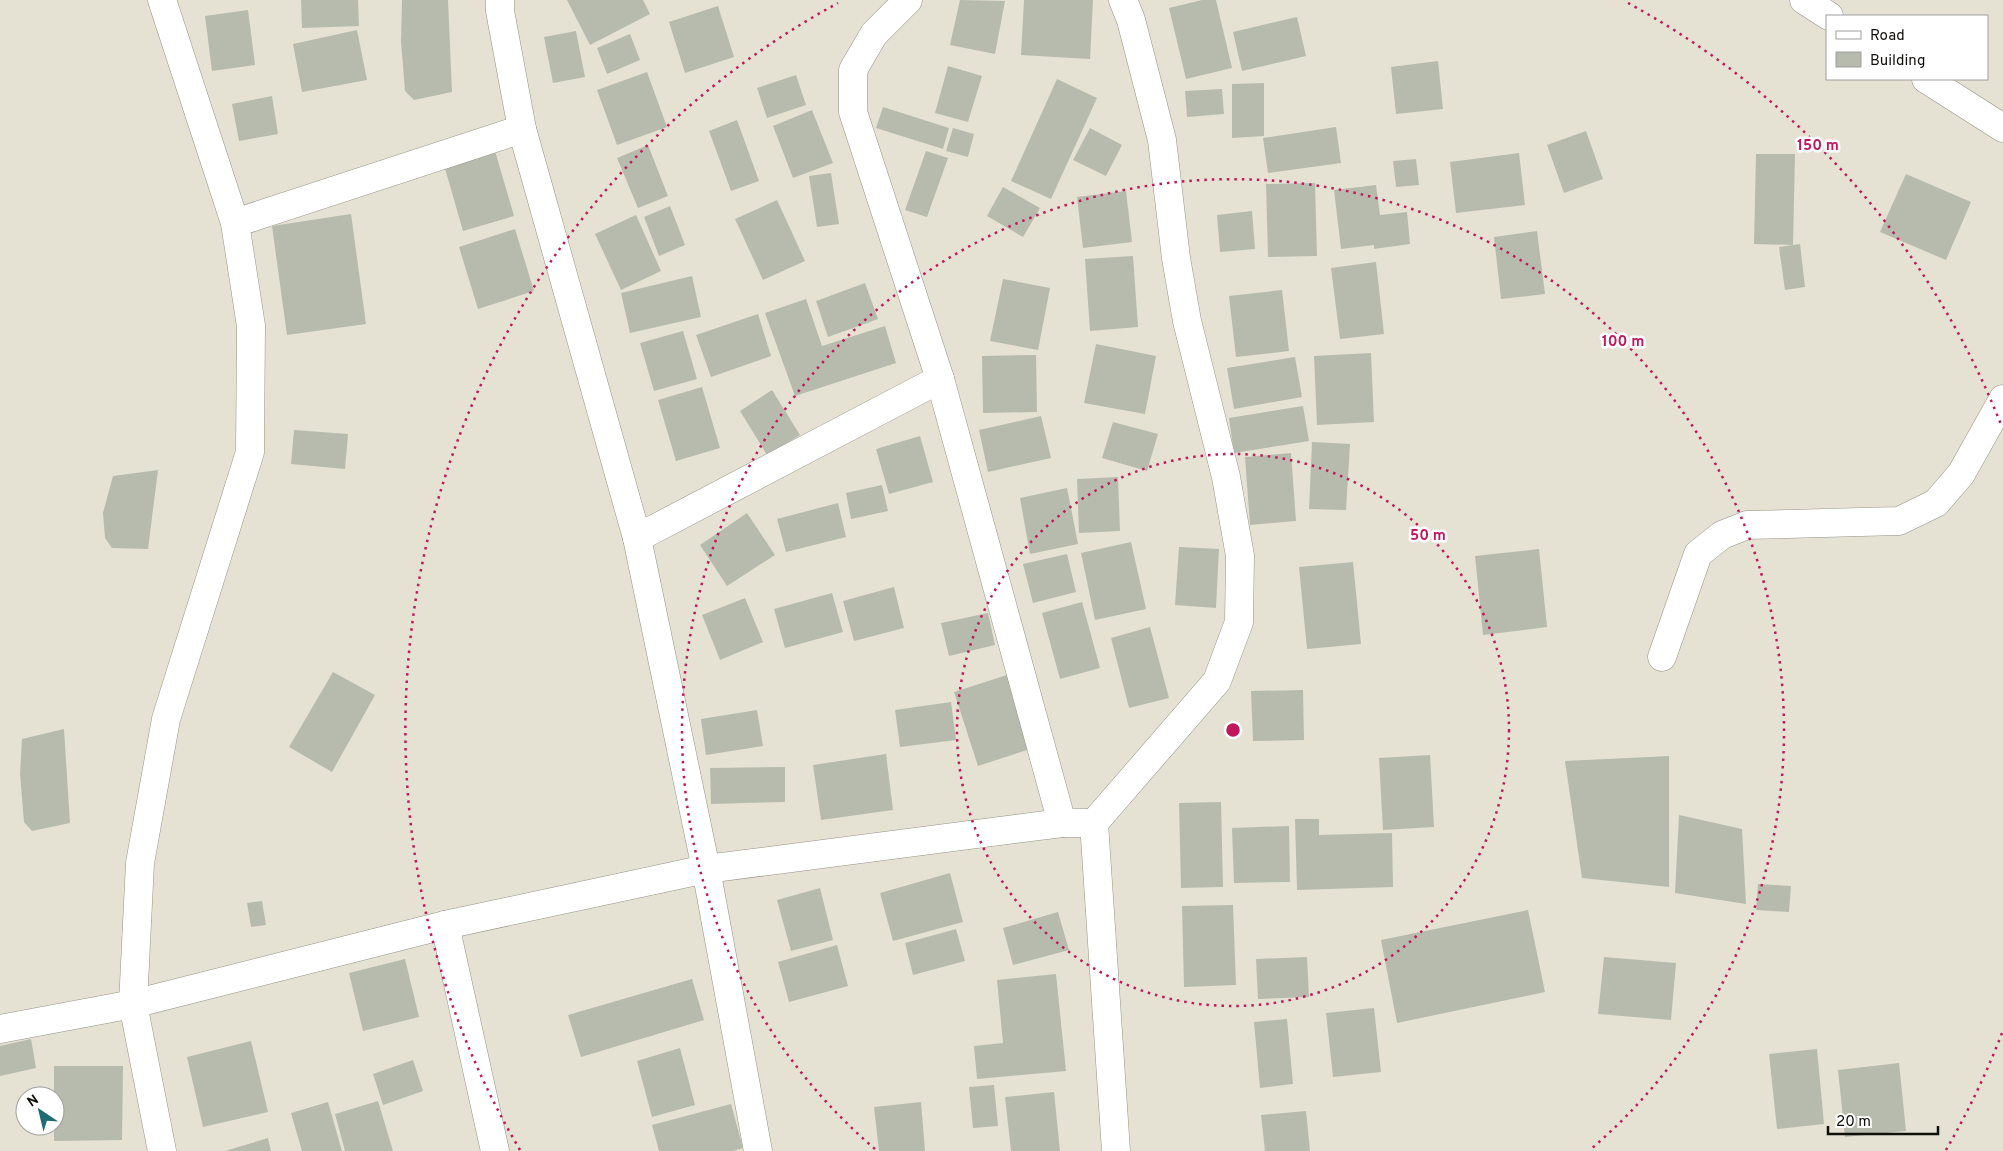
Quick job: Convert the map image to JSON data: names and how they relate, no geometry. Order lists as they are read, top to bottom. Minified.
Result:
{"legend":["Road","Building"],"scale_bar":"20 m","north":"top left","rings":["150 m","100 m","50 m"]}
